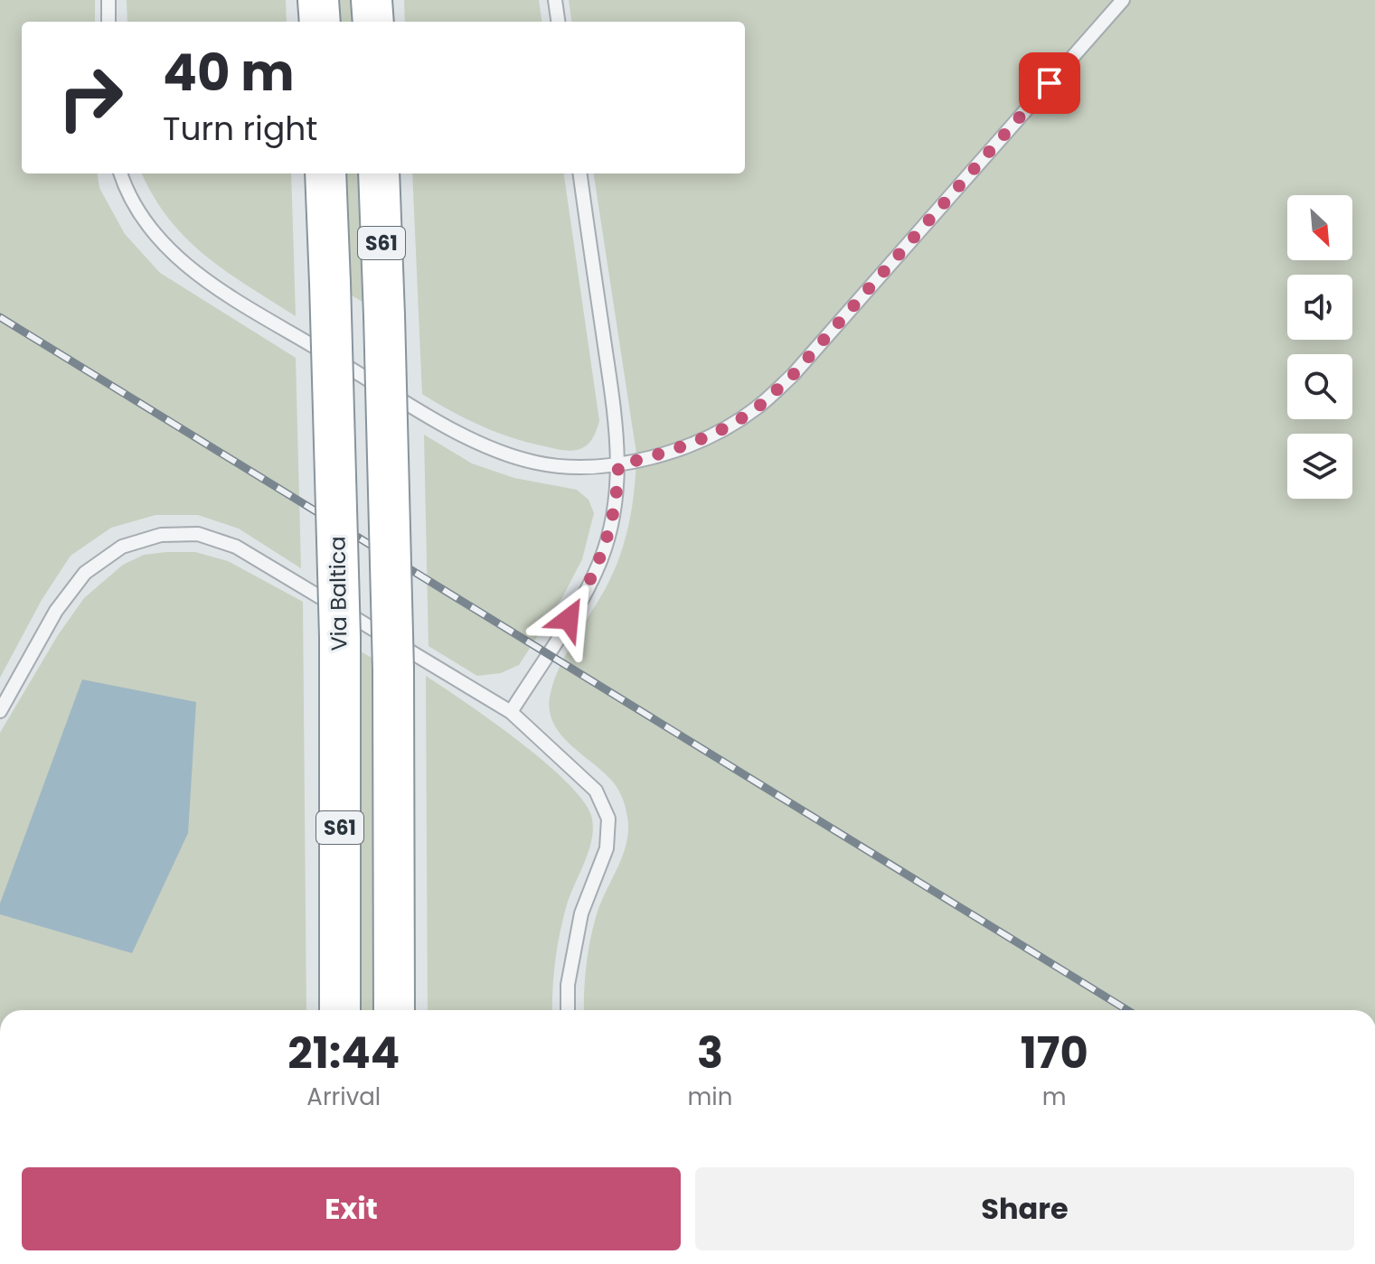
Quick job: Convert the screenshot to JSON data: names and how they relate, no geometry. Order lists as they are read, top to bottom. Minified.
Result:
{"streets":{"highway":["S61","Via Baltica"]},"north":"bottom right","page":{"turn":["40 m","Turn right"],"eta":["21:44","Arrival","3","min","170","m"],"buttons":["Exit","Share"]}}
